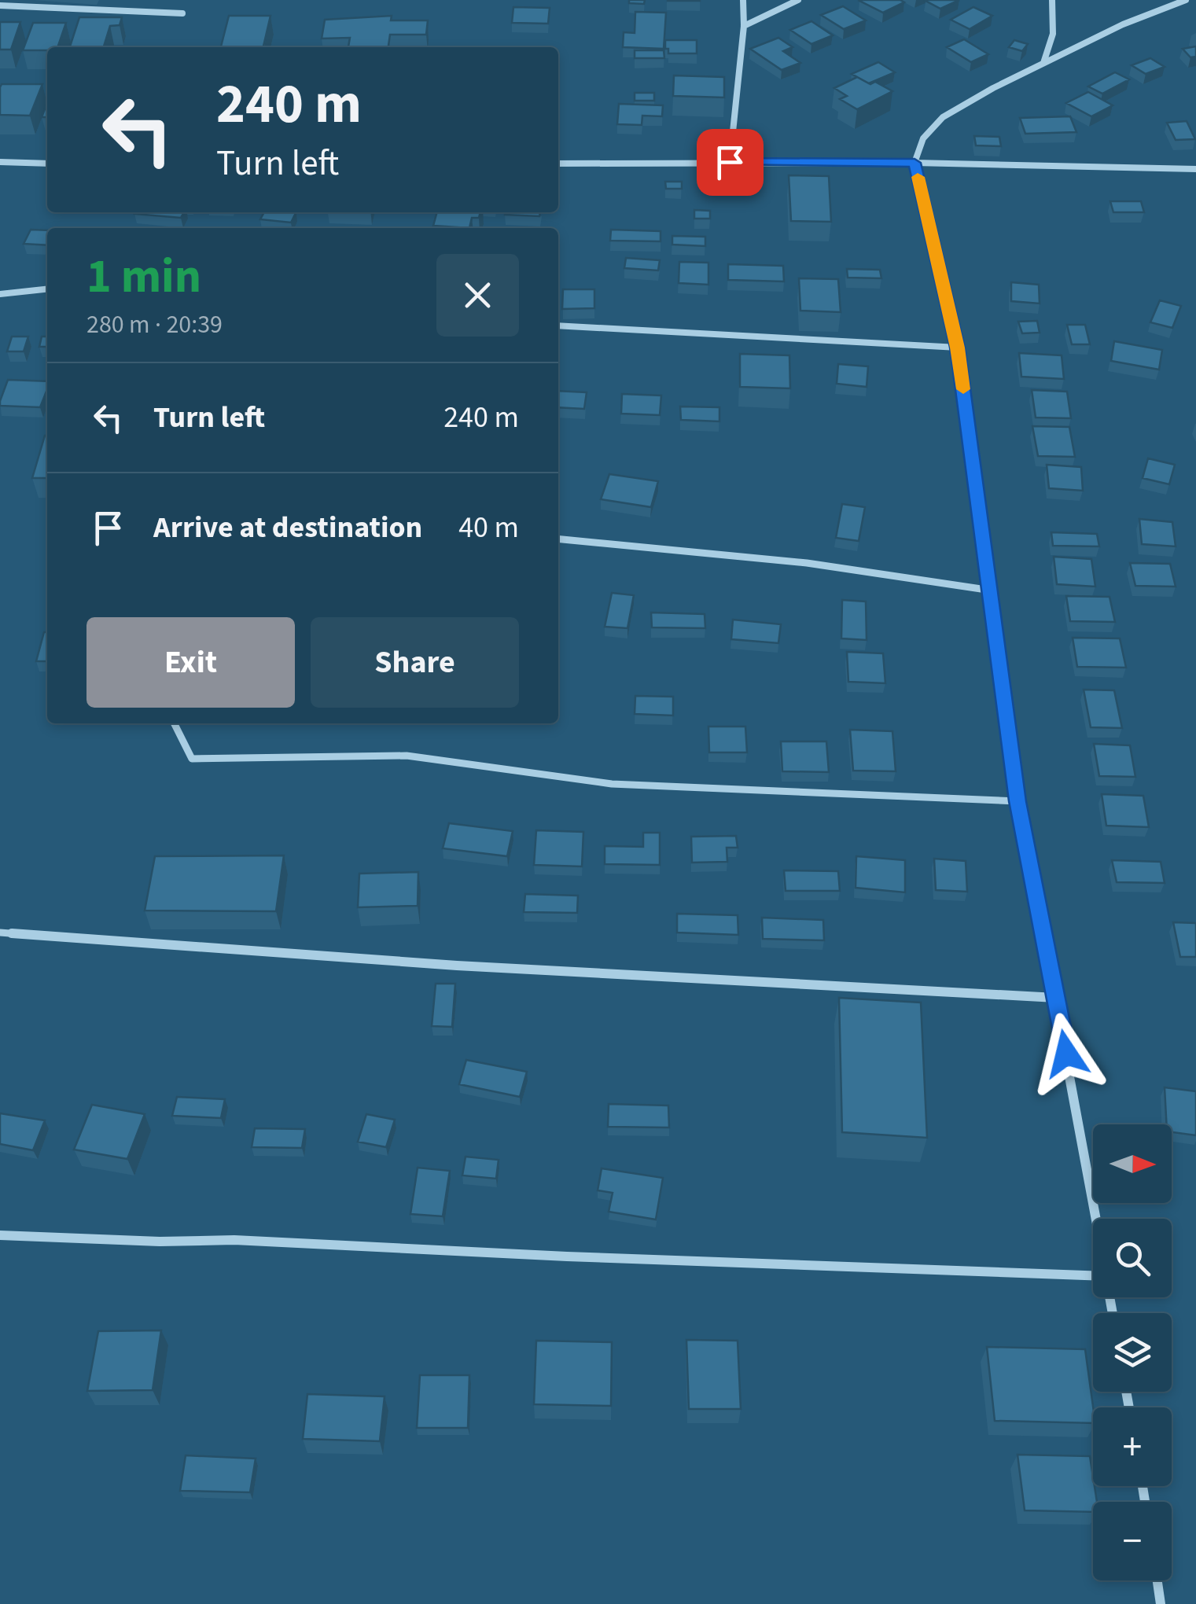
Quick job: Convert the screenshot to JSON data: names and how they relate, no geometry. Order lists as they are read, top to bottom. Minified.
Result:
{"north":"right","page":{"turn":["240 m","Turn left"],"heading":["1 min","280 m · 20:39"],"list":[{"name":"Turn left","value":"240 m"},{"name":"Arrive at destination","value":"40 m"}],"buttons":["Exit","Share"],"map_buttons":["+","−"]}}
